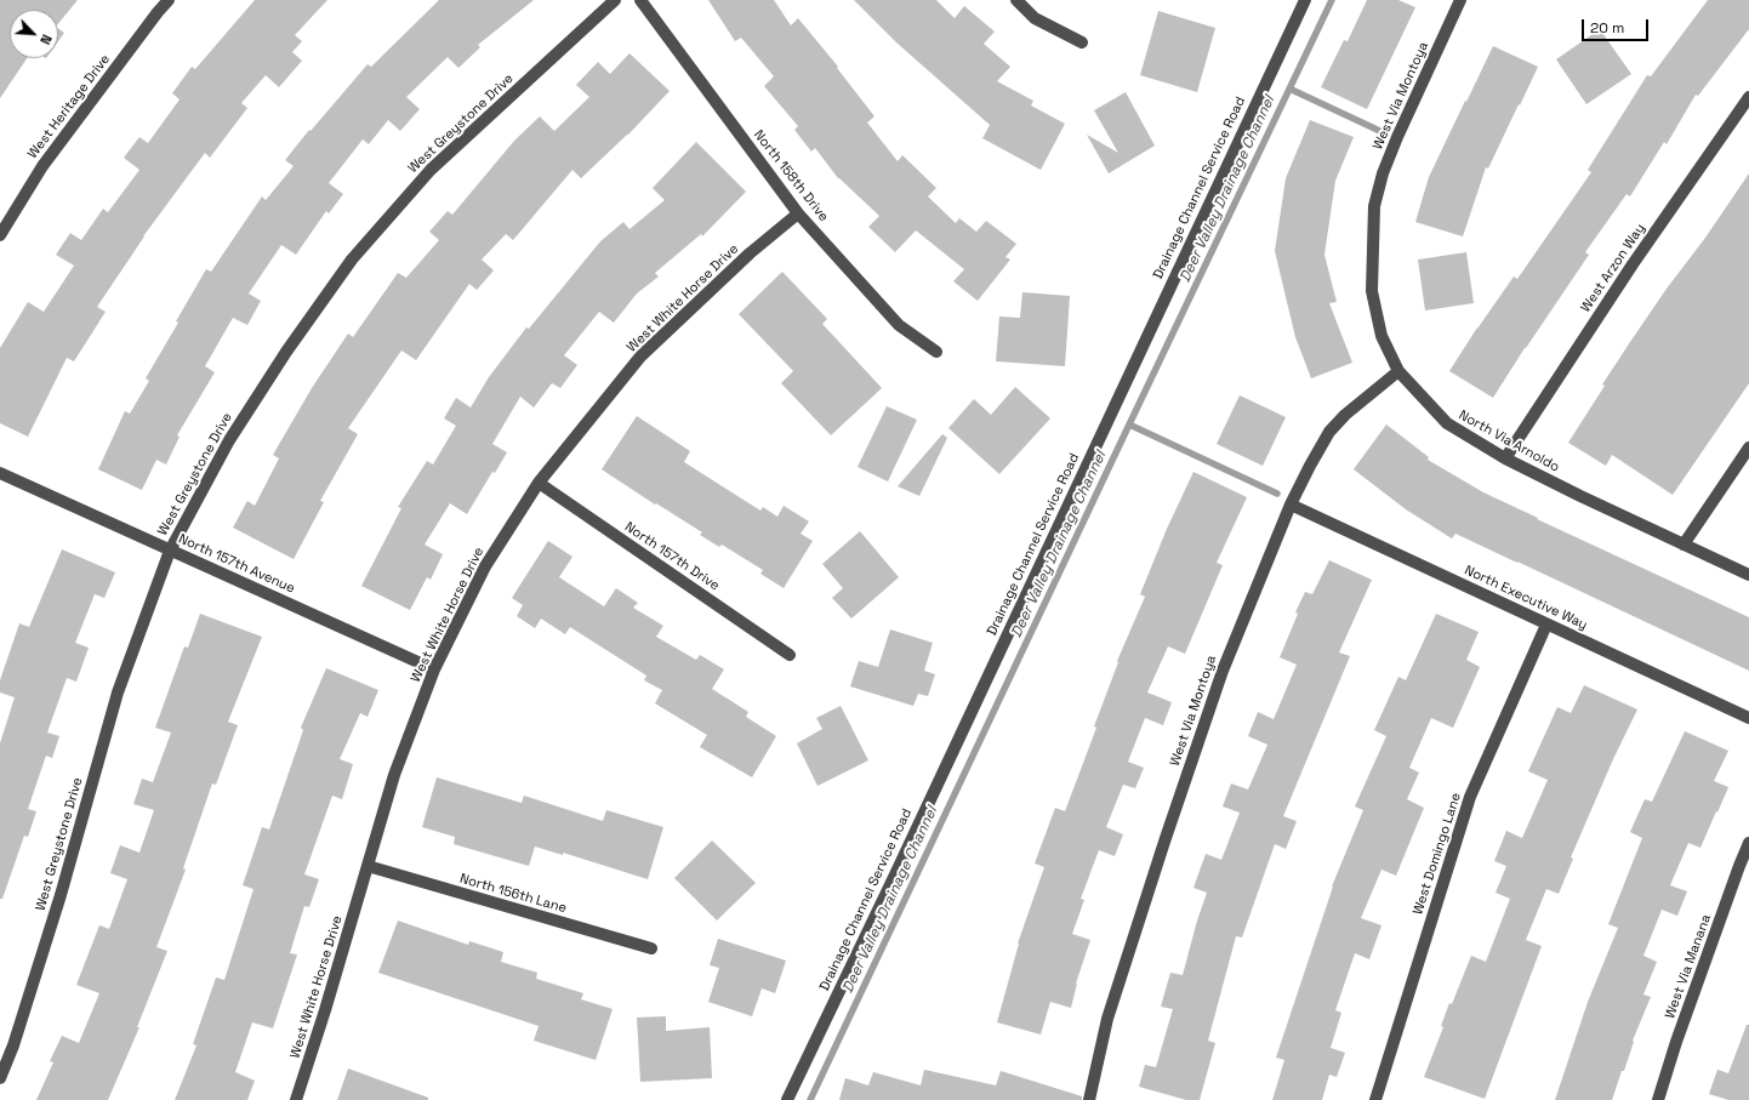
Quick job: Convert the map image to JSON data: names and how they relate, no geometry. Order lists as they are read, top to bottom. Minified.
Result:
{"streets":{"street":["West Via Montoya","West Heritage Drive","West Greystone Drive","North 158th Drive","Drainage Channel Service Road","West Arzon Way","West White Horse Drive","North Via Arnoldo","North 157th Drive","North 157th Avenue","North Executive Way","West Domingo Lane","North 156th Lane","West Via Manana"]},"crossings":[["West Via Montoya","North Via Arnoldo"],["West Via Montoya","North Executive Way"],["West Greystone Drive","North 157th Avenue"],["North 158th Drive","West White Horse Drive"],["West Arzon Way","North Via Arnoldo"],["West White Horse Drive","North 157th Drive"],["West White Horse Drive","North 157th Avenue"],["West White Horse Drive","North 156th Lane"],["North Executive Way","West Domingo Lane"]],"water":["Deer Valley Drainage Channel"],"scale_bar":"20 m","north":"bottom right"}
